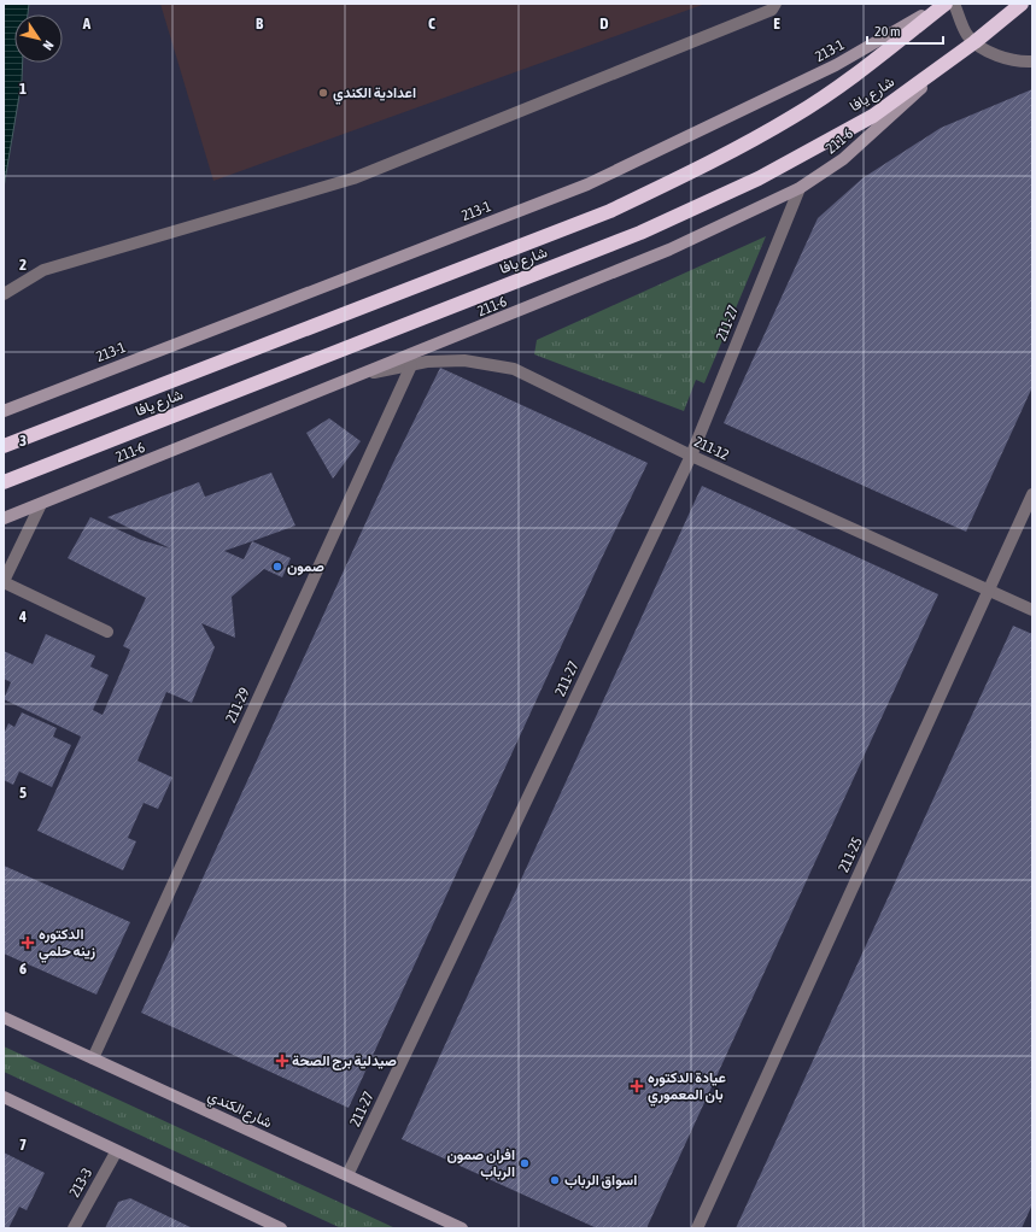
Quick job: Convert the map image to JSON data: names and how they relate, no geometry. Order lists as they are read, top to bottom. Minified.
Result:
{"streets":{"highway":["شارع يافا"],"main road":["213-1","211-6","شارع الكندي"],"street":["211-27","211-12","211-29","211-25","213-3"]},"crossings":[["213-1","شارع يافا"],["شارع يافا","211-6"],["211-6","211-27"],["211-6","211-12"],["211-27","211-12"],["211-27","شارع الكندي"],["211-12","211-29"],["211-12","211-25"],["211-29","شارع الكندي"]],"places":{"other":["اعدادية الكندي","صمون","افران صمون الرباب","اسواق الرباب"],"health":["الدكتوره زينه حلمي","صيدلية برج الصحة","عيادة الدكتوره بان المعموري"]},"scale_bar":"20 m","north":"bottom right","grid":{"columns":["A","B","C","D","E"],"rows":["1","2","3","4","5","6","7"]}}
